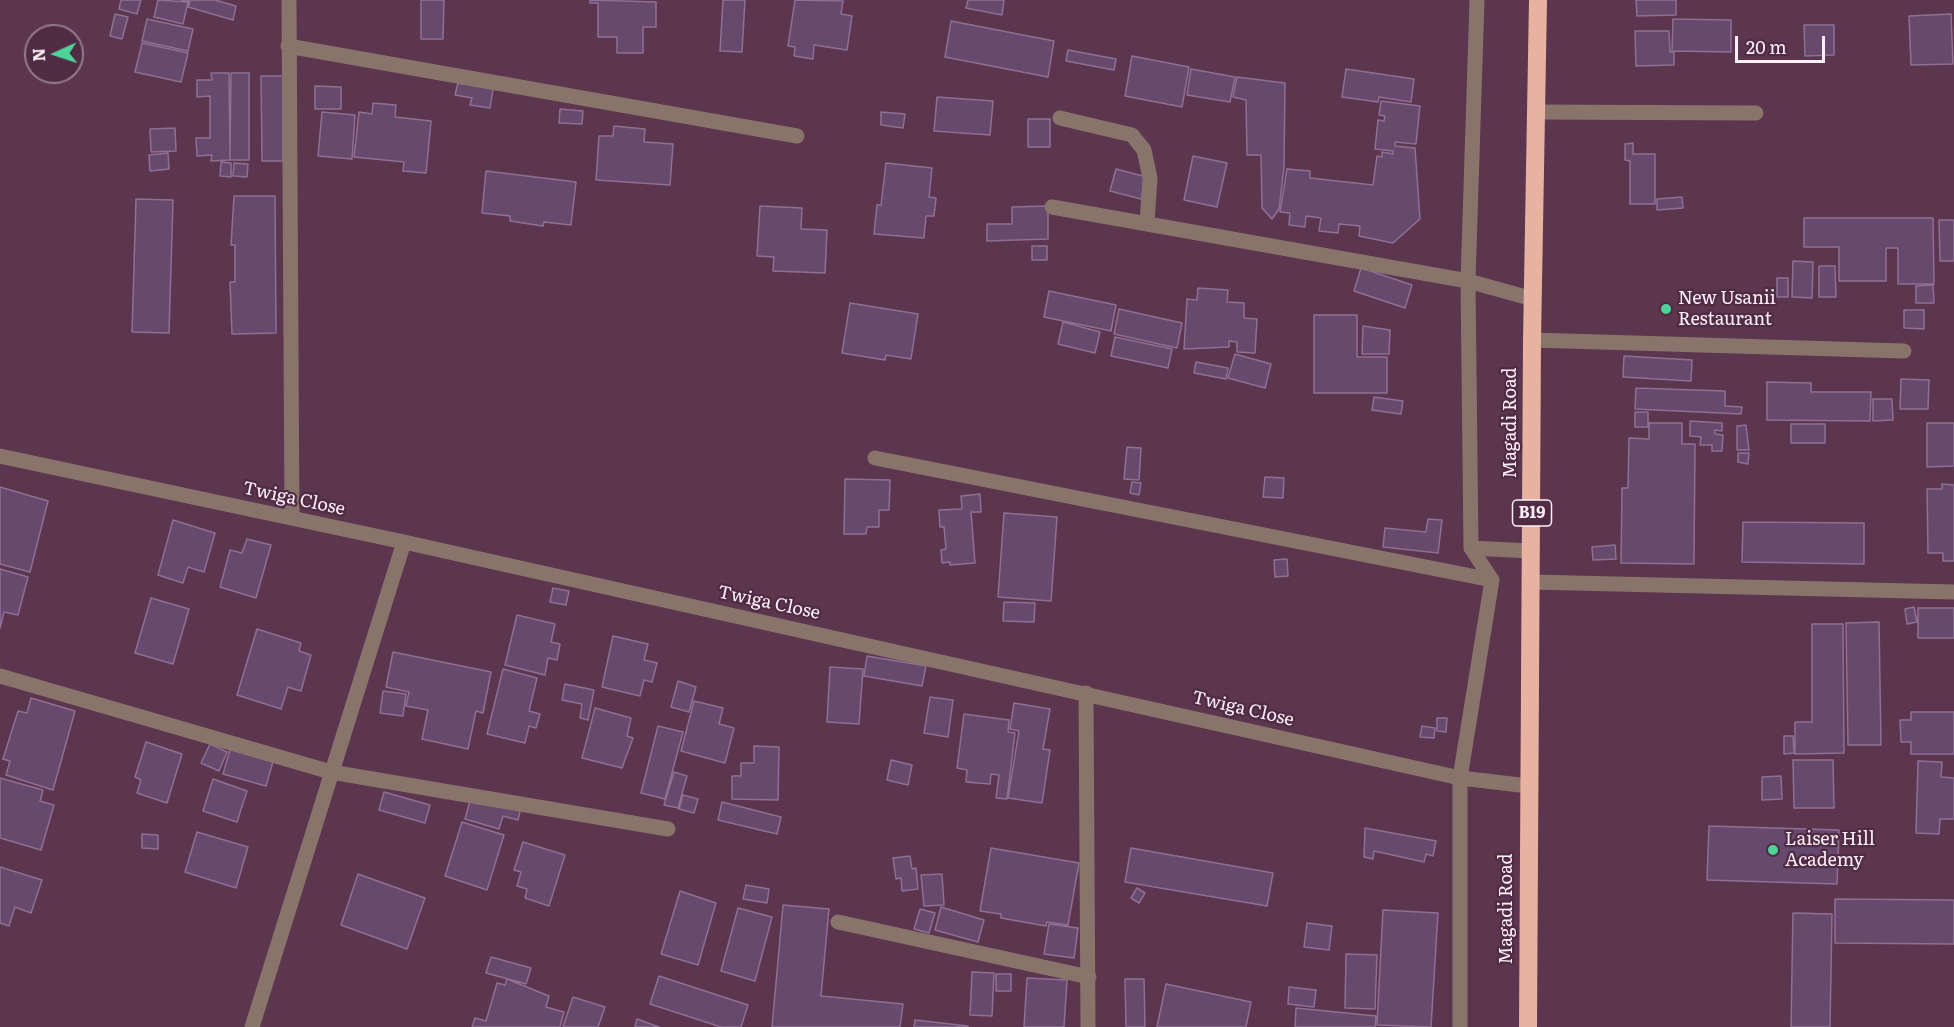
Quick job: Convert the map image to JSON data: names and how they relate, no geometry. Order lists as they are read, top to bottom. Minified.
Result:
{"streets":{"highway":["Magadi Road","B19"],"street":["Twiga Close"]},"crossings":[["Magadi Road","Twiga Close"]],"places":["New Usanii Restaurant","Laiser Hill Academy"],"scale_bar":"20 m","north":"left"}
